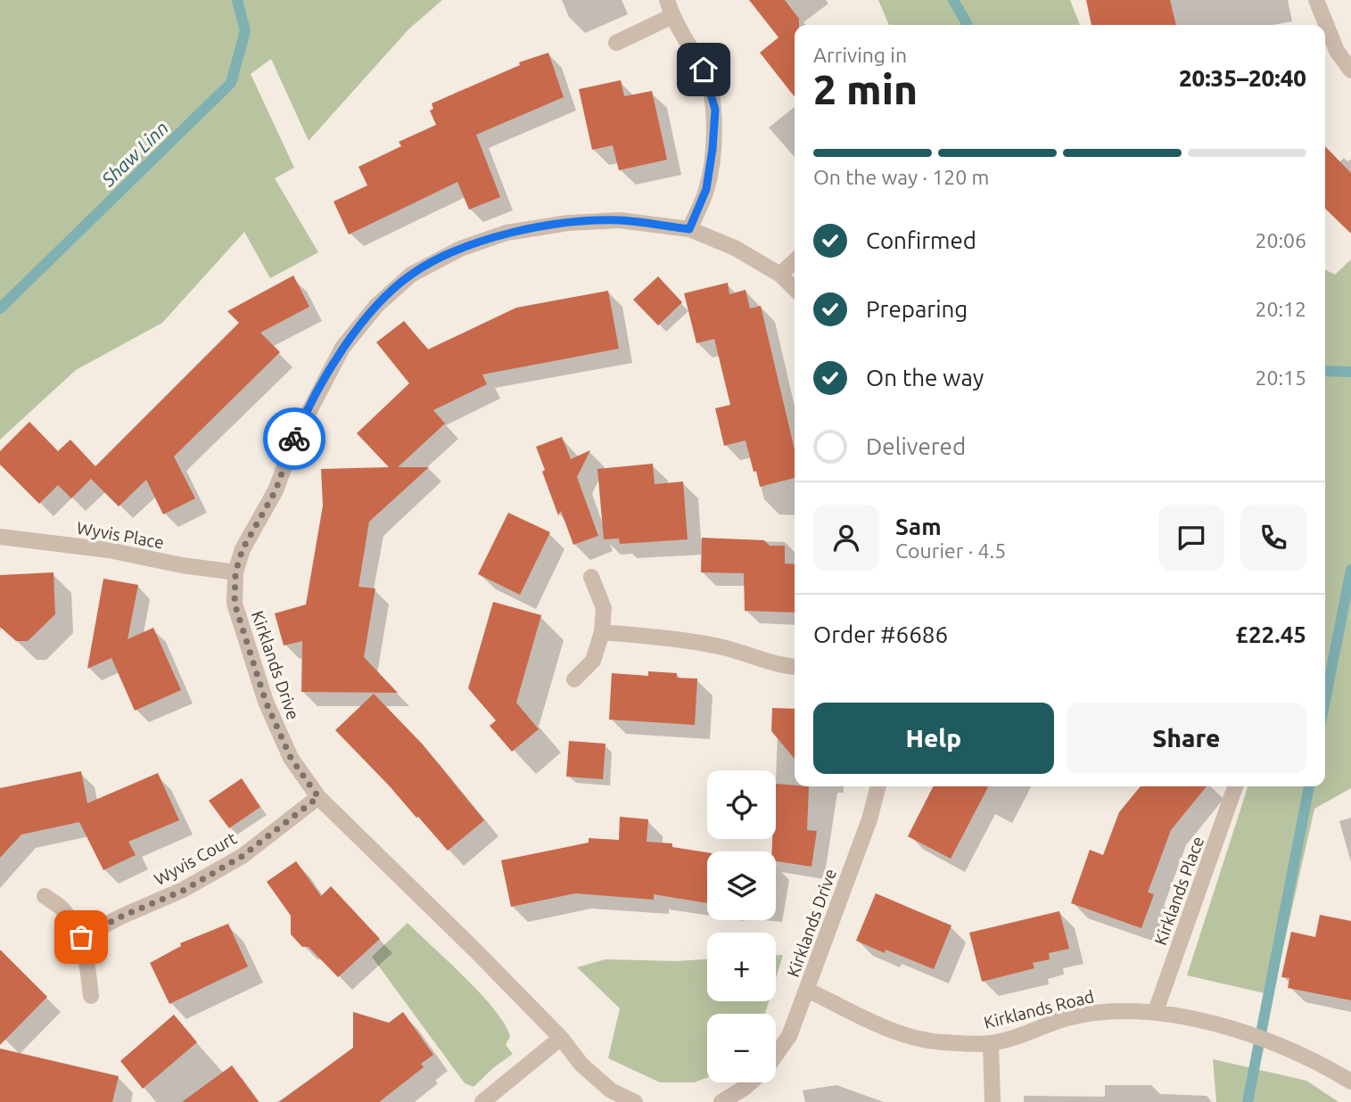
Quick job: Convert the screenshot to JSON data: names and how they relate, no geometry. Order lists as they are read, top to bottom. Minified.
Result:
{"streets":{"street":["Wyvis Place","Kirklands Drive","Wyvis Court","Kirklands Place","Kirklands Road"]},"crossings":[["Wyvis Place","Kirklands Drive"],["Kirklands Drive","Wyvis Court"],["Kirklands Drive","Kirklands Road"],["Kirklands Place","Kirklands Road"]],"water":["Shaw Linn"],"page":{"heading":["2 min","Arriving in","20:35–20:40"],"panel":["Sam","Courier · 4.5","Order #6686","£22.45"],"bar":"On the way · 120 m","list":[["Confirmed","20:06"],["Preparing","20:12"],["On the way","20:15"],"Delivered"],"buttons":["Help","Share"],"map_buttons":["+","−"]}}
